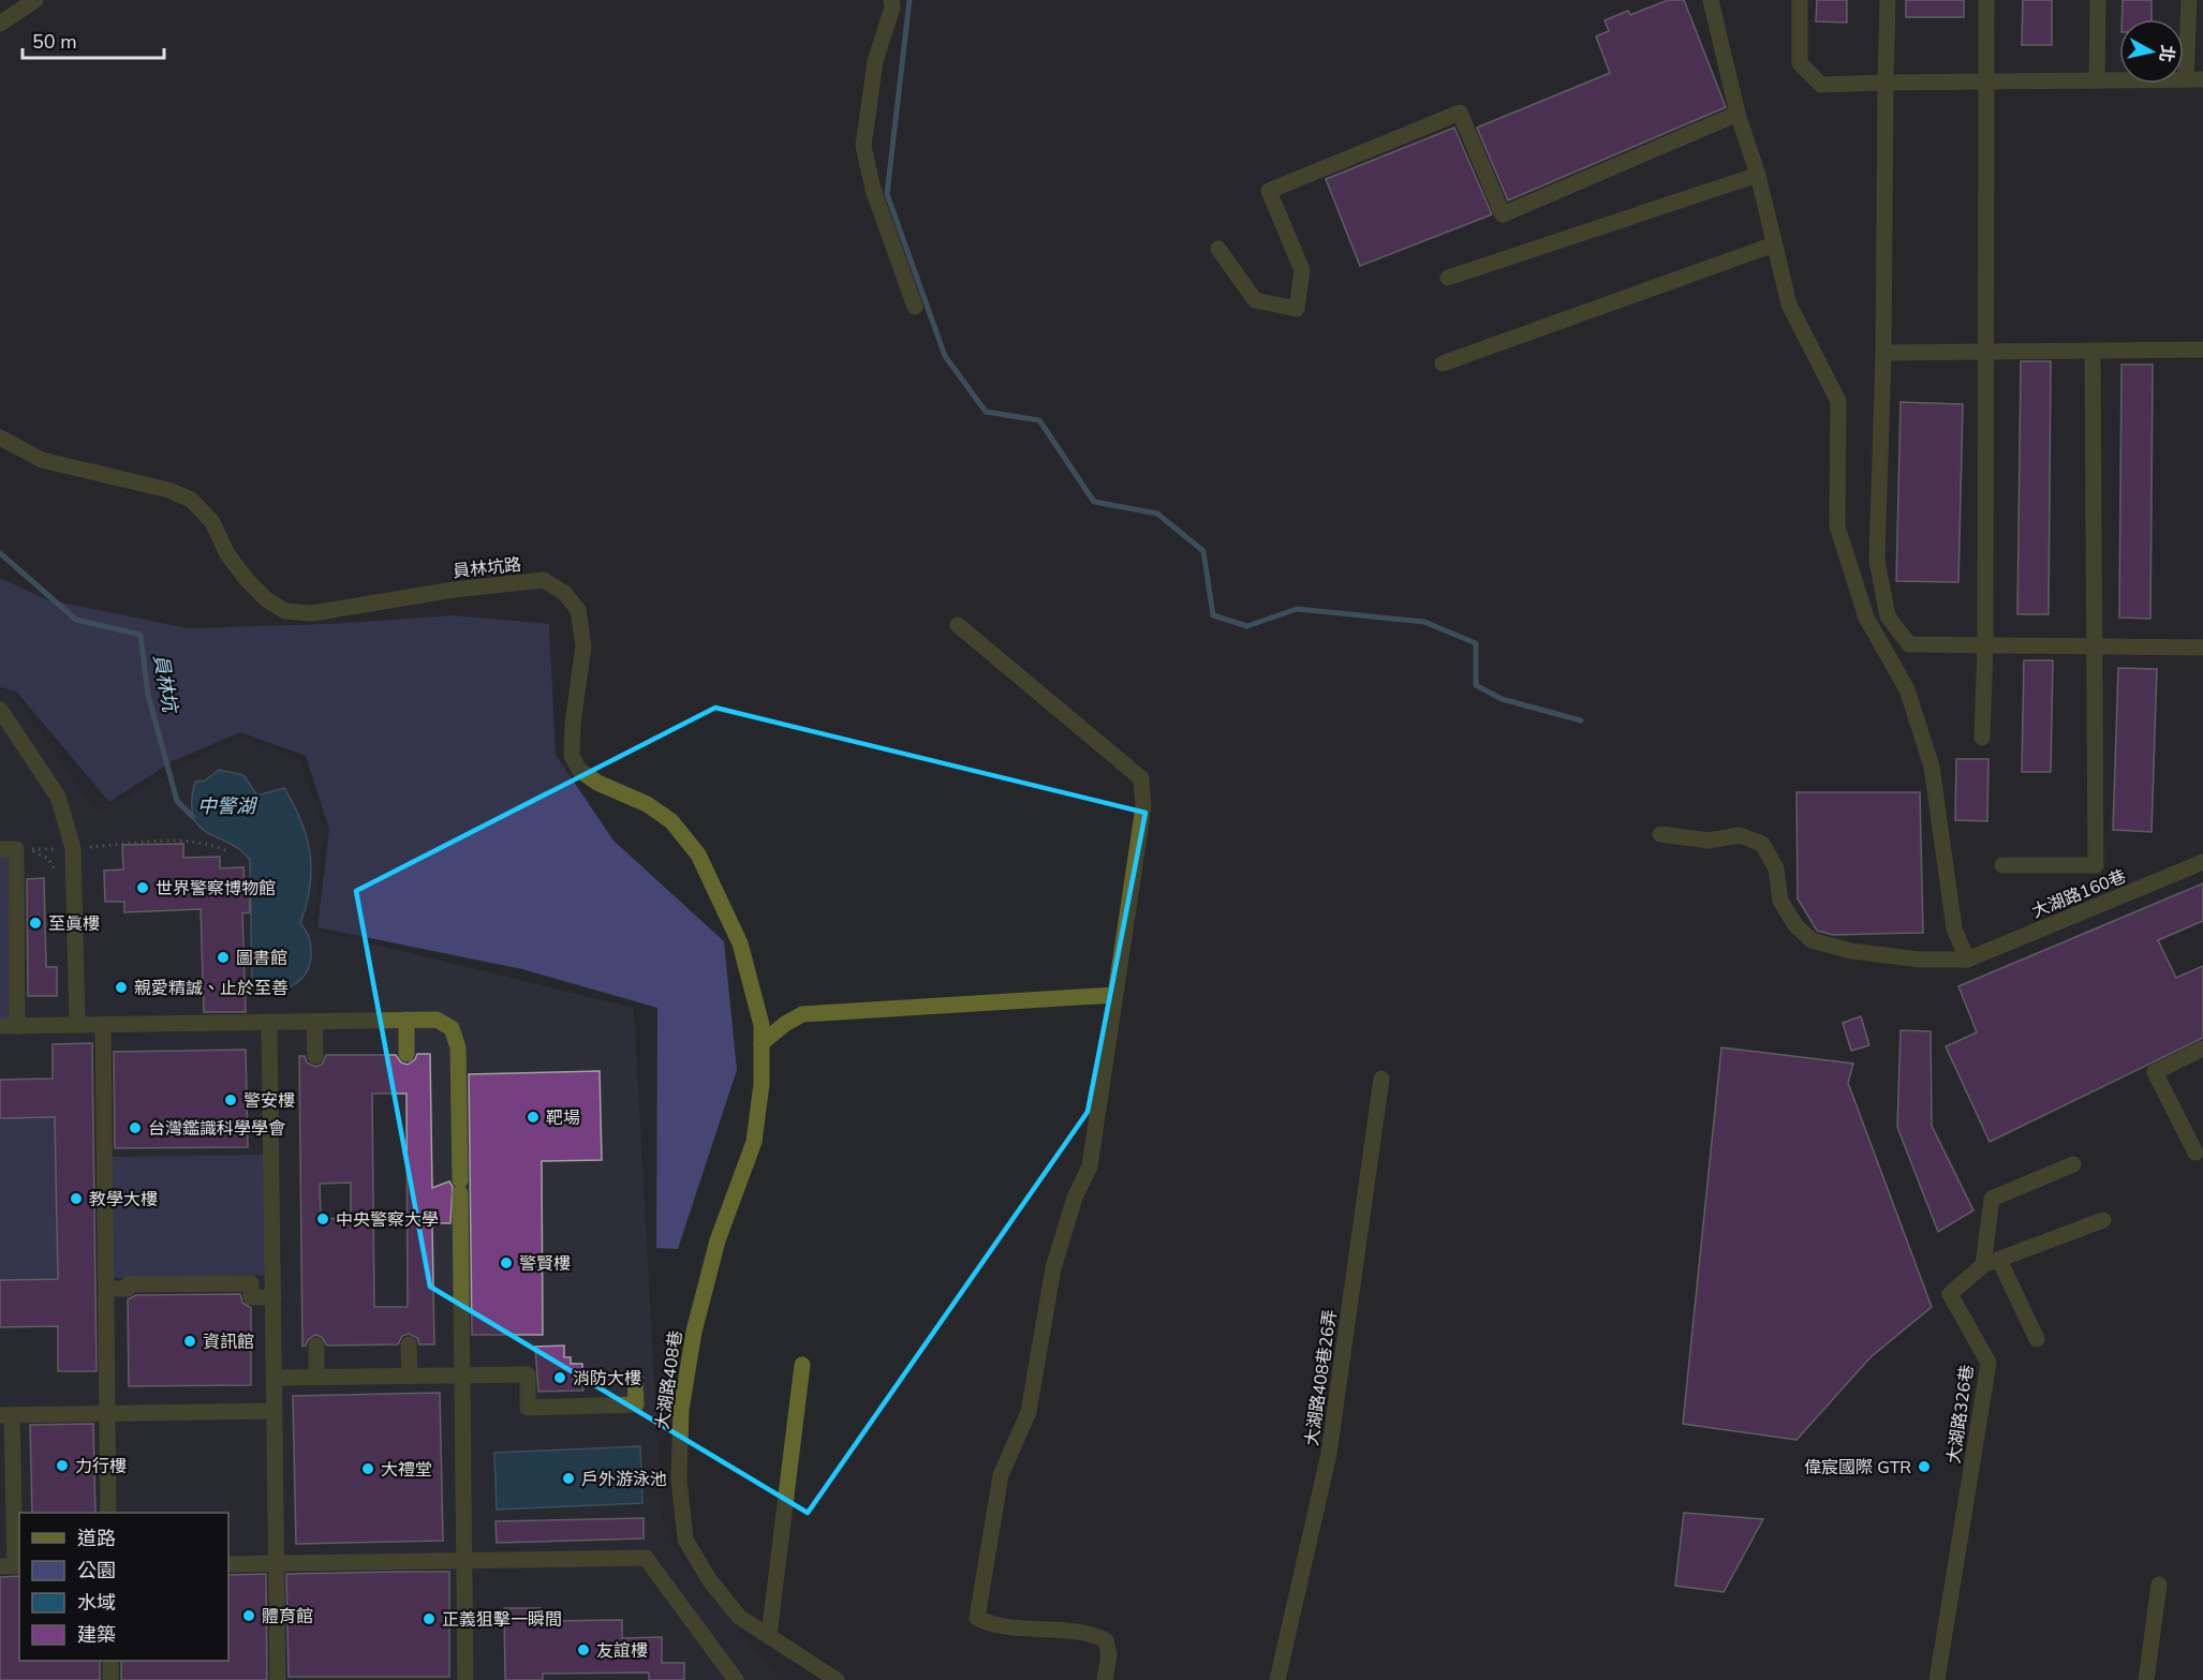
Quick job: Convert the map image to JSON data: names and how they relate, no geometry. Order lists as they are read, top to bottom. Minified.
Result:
{"streets":{"street":["員林坑路","大湖路160巷","大湖路408巷26弄","大湖路408巷","大湖路326巷"]},"crossings":[["員林坑路","大湖路408巷"]],"water":["員林坑","中警湖"],"places":["世界警察博物館","至眞樓","圖書館","親愛精誠、止於至善","警安樓","靶場","台灣鑑識科學學會","教學大樓","中央警察大學","警賢樓","資訊館","消防大樓","力行樓","偉宸國際 GTR","大禮堂","戶外游泳池","體育館","正義狙擊一瞬間","友誼樓"],"legend":["道路","公園","水域","建築"],"scale_bar":"50 m","north":"right"}
